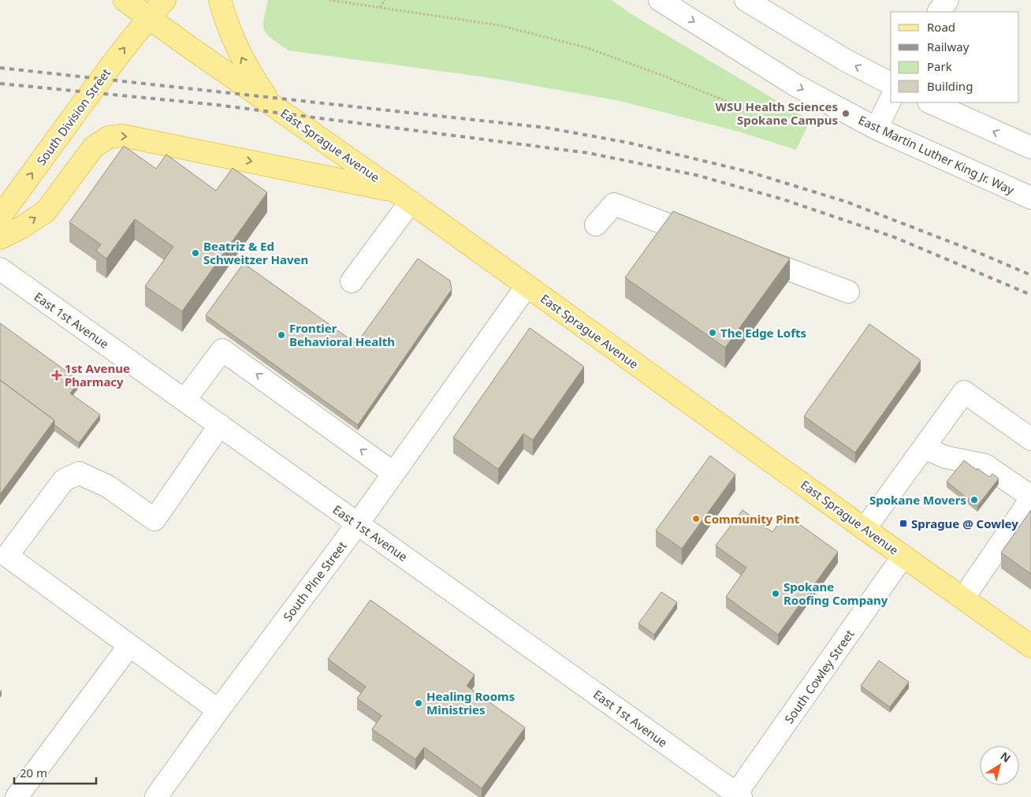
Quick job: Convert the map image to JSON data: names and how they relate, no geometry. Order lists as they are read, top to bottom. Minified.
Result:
{"streets":{"main road":["South Division Street","East Sprague Avenue"],"street":["East Martin Luther King Jr. Way","East 1st Avenue","South Pine Street","South Cowley Street"]},"crossings":[["South Division Street","East Sprague Avenue"],["East Sprague Avenue","South Pine Street"],["East Sprague Avenue","South Cowley Street"],["East 1st Avenue","South Pine Street"],["East 1st Avenue","South Cowley Street"]],"one_way":["South Division Street"],"places":{"other":["WSU Health Sciences Spokane Campus","Beatriz & Ed Schweitzer Haven","The Edge Lofts","Frontier Behavioral Health","Spokane Movers","Community Pint","Spokane Roofing Company","Healing Rooms Ministries"],"health":["1st Avenue Pharmacy"],"transit":["Sprague @ Cowley"]},"legend":["Road","Railway","Park","Building"],"scale_bar":"20 m","north":"top right"}
